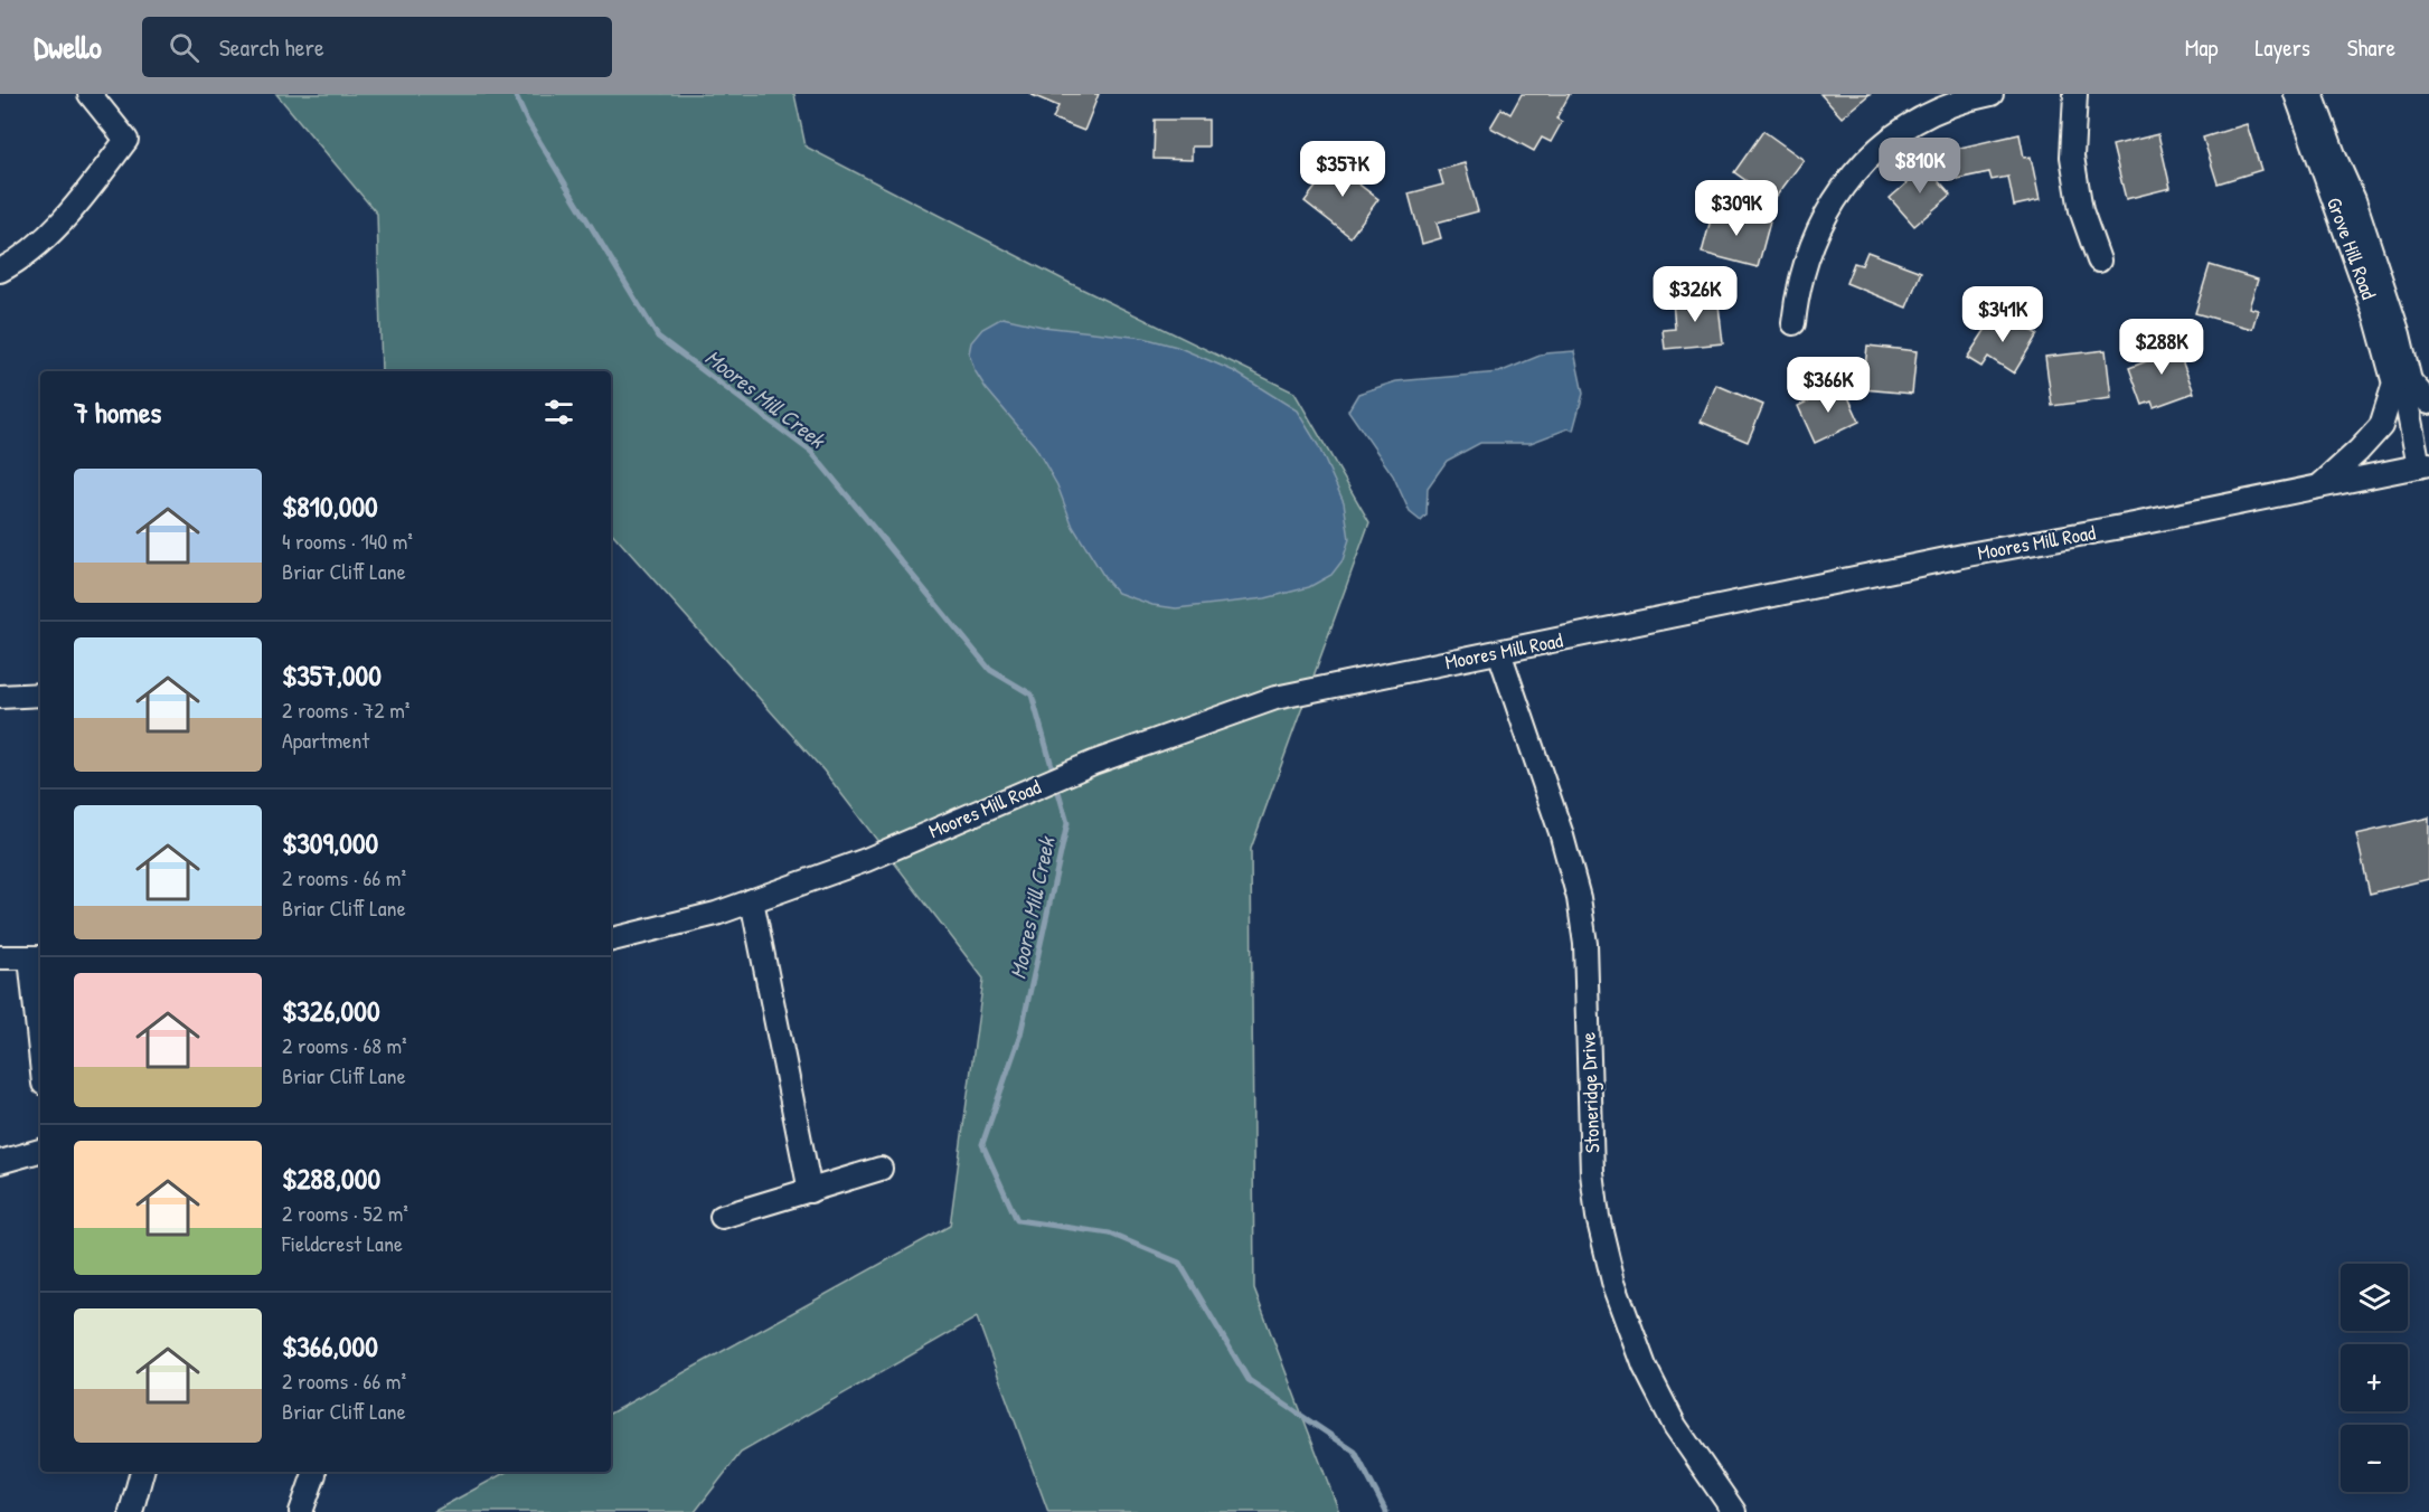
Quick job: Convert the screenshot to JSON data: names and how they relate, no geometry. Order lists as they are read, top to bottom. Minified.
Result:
{"streets":{"street":["Grove Hill Road","Moores Mill Road","Stoneridge Drive"]},"crossings":[["Grove Hill Road","Moores Mill Road"],["Moores Mill Road","Stoneridge Drive"]],"water":["Moores Mill Creek"],"page":{"header":"Dwello","search":"Search here","nav":["Map","Layers","Share"],"price":["$810K","$357K","$309K","$326K","$341K","$288K","$366K"],"heading":"7 homes","list":[{"name":"$810,000","note":"4 rooms · 140 m² · Briar Cliff Lane"},{"name":"$357,000","note":"2 rooms · 72 m² · Apartment"},{"name":"$309,000","note":"2 rooms · 66 m² · Briar Cliff Lane"},{"name":"$326,000","note":"2 rooms · 68 m² · Briar Cliff Lane"},{"name":"$288,000","note":"2 rooms · 52 m² · Fieldcrest Lane"},{"name":"$366,000","note":"2 rooms · 66 m² · Briar Cliff Lane"}],"map_buttons":["+","−"]}}
